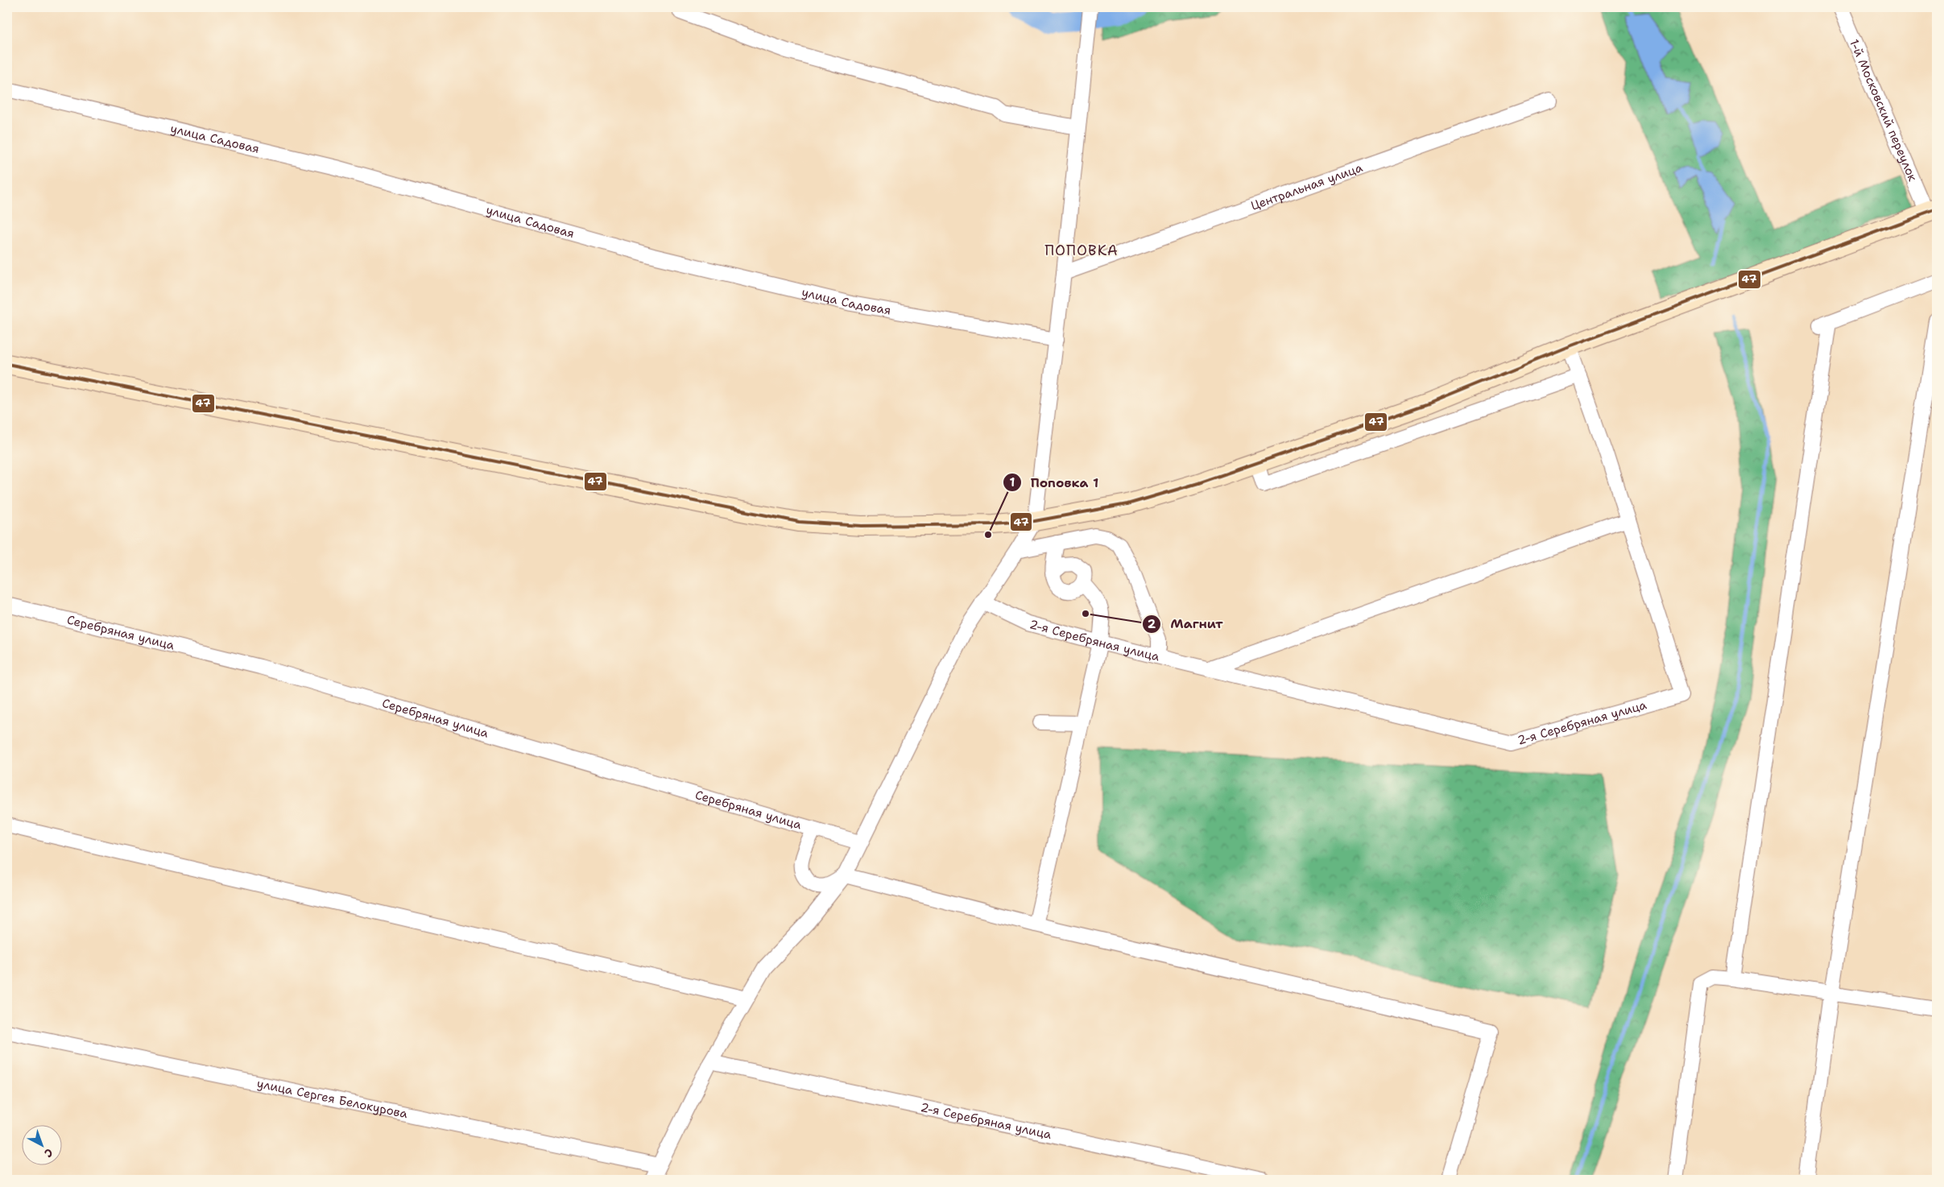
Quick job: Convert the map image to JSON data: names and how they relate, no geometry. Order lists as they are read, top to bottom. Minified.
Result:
{"streets":{"street":["1-й Московский переулок","улица Садовая","Центральная улица","Серебряная улица","2-я Серебряная улица","улица Сергея Белокурова"]},"districts":["ПОПОВКА"],"places":["Поповка 1","Магнит"],"lines":["transit line 47"],"north":"bottom right"}
